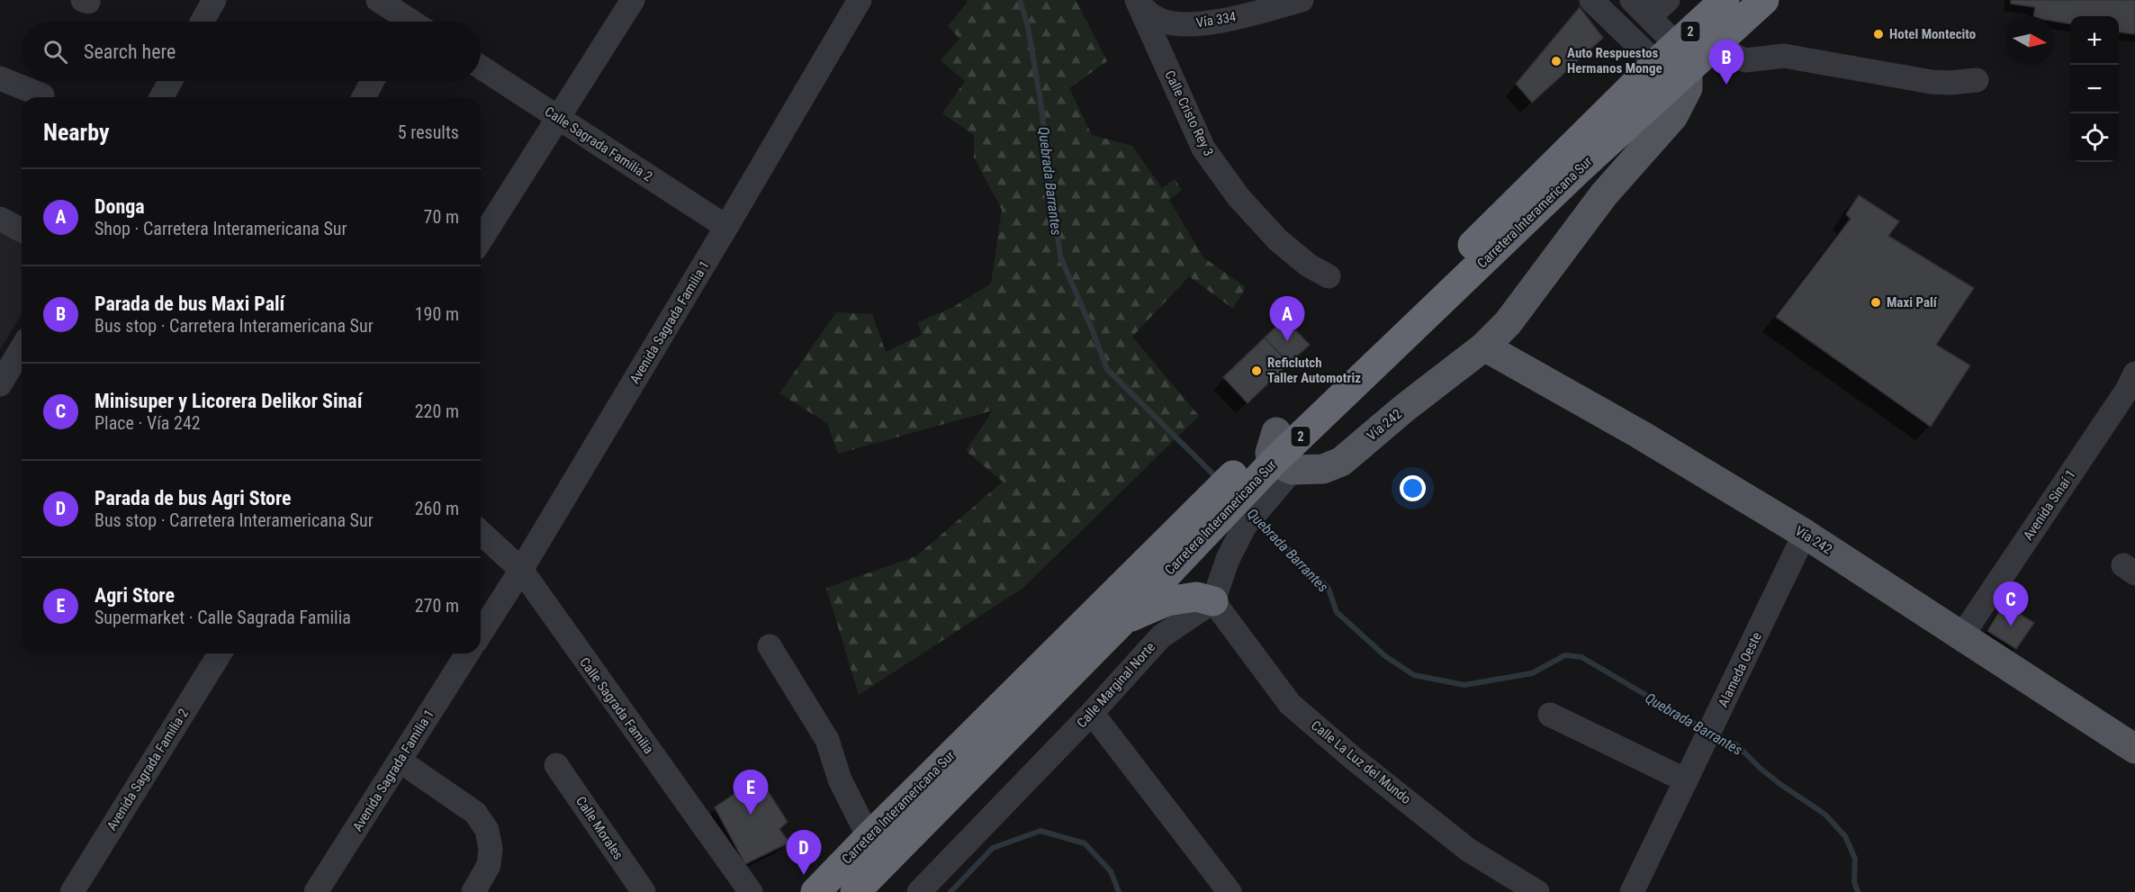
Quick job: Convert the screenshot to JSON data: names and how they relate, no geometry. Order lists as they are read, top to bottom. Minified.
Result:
{"streets":{"highway":["2","Carretera Interamericana Sur"],"main road":["Vía 242"],"street":["Vía 334","Calle Cristo Rey 3","Calle Sagrada Familia 2","Avenida Sagrada Familia 1","Avenida Sinaí 1","Alameda Oeste","Calle Marginal Norte","Calle Sagrada Familia","Calle La Luz del Mundo","Avenida Sagrada Familia 2","Calle Morales"]},"crossings":[["Vía 334","Calle Cristo Rey 3"],["Calle Sagrada Familia 2","Avenida Sagrada Familia 1"],["Carretera Interamericana Sur","Vía 242"],["Avenida Sagrada Familia 1","Calle Sagrada Familia"],["Vía 242","Avenida Sinaí 1"],["Vía 242","Alameda Oeste"],["Calle Marginal Norte","Calle La Luz del Mundo"]],"water":["Quebrada Barrantes"],"places":["Hotel Montecito","Auto Respuestos Hermanos Monge","Maxi Palí","Reficlutch Taller Automotriz"],"north":"right","page":{"map_buttons":["+","−"],"search":"Search here","pins":["B","A","C","E","D"],"heading":["Nearby","5 results"],"list":[{"mark":"A","name":"Donga","note":"Shop · Carretera Interamericana Sur","value":"70 m"},{"mark":"B","name":"Parada de bus Maxi Palí","note":"Bus stop · Carretera Interamericana Sur","value":"190 m"},{"mark":"C","name":"Minisuper y Licorera Delikor Sinaí","note":"Place · Vía 242","value":"220 m"},{"mark":"D","name":"Parada de bus Agri Store","note":"Bus stop · Carretera Interamericana Sur","value":"260 m"},{"mark":"E","name":"Agri Store","note":"Supermarket · Calle Sagrada Familia","value":"270 m"}]}}
